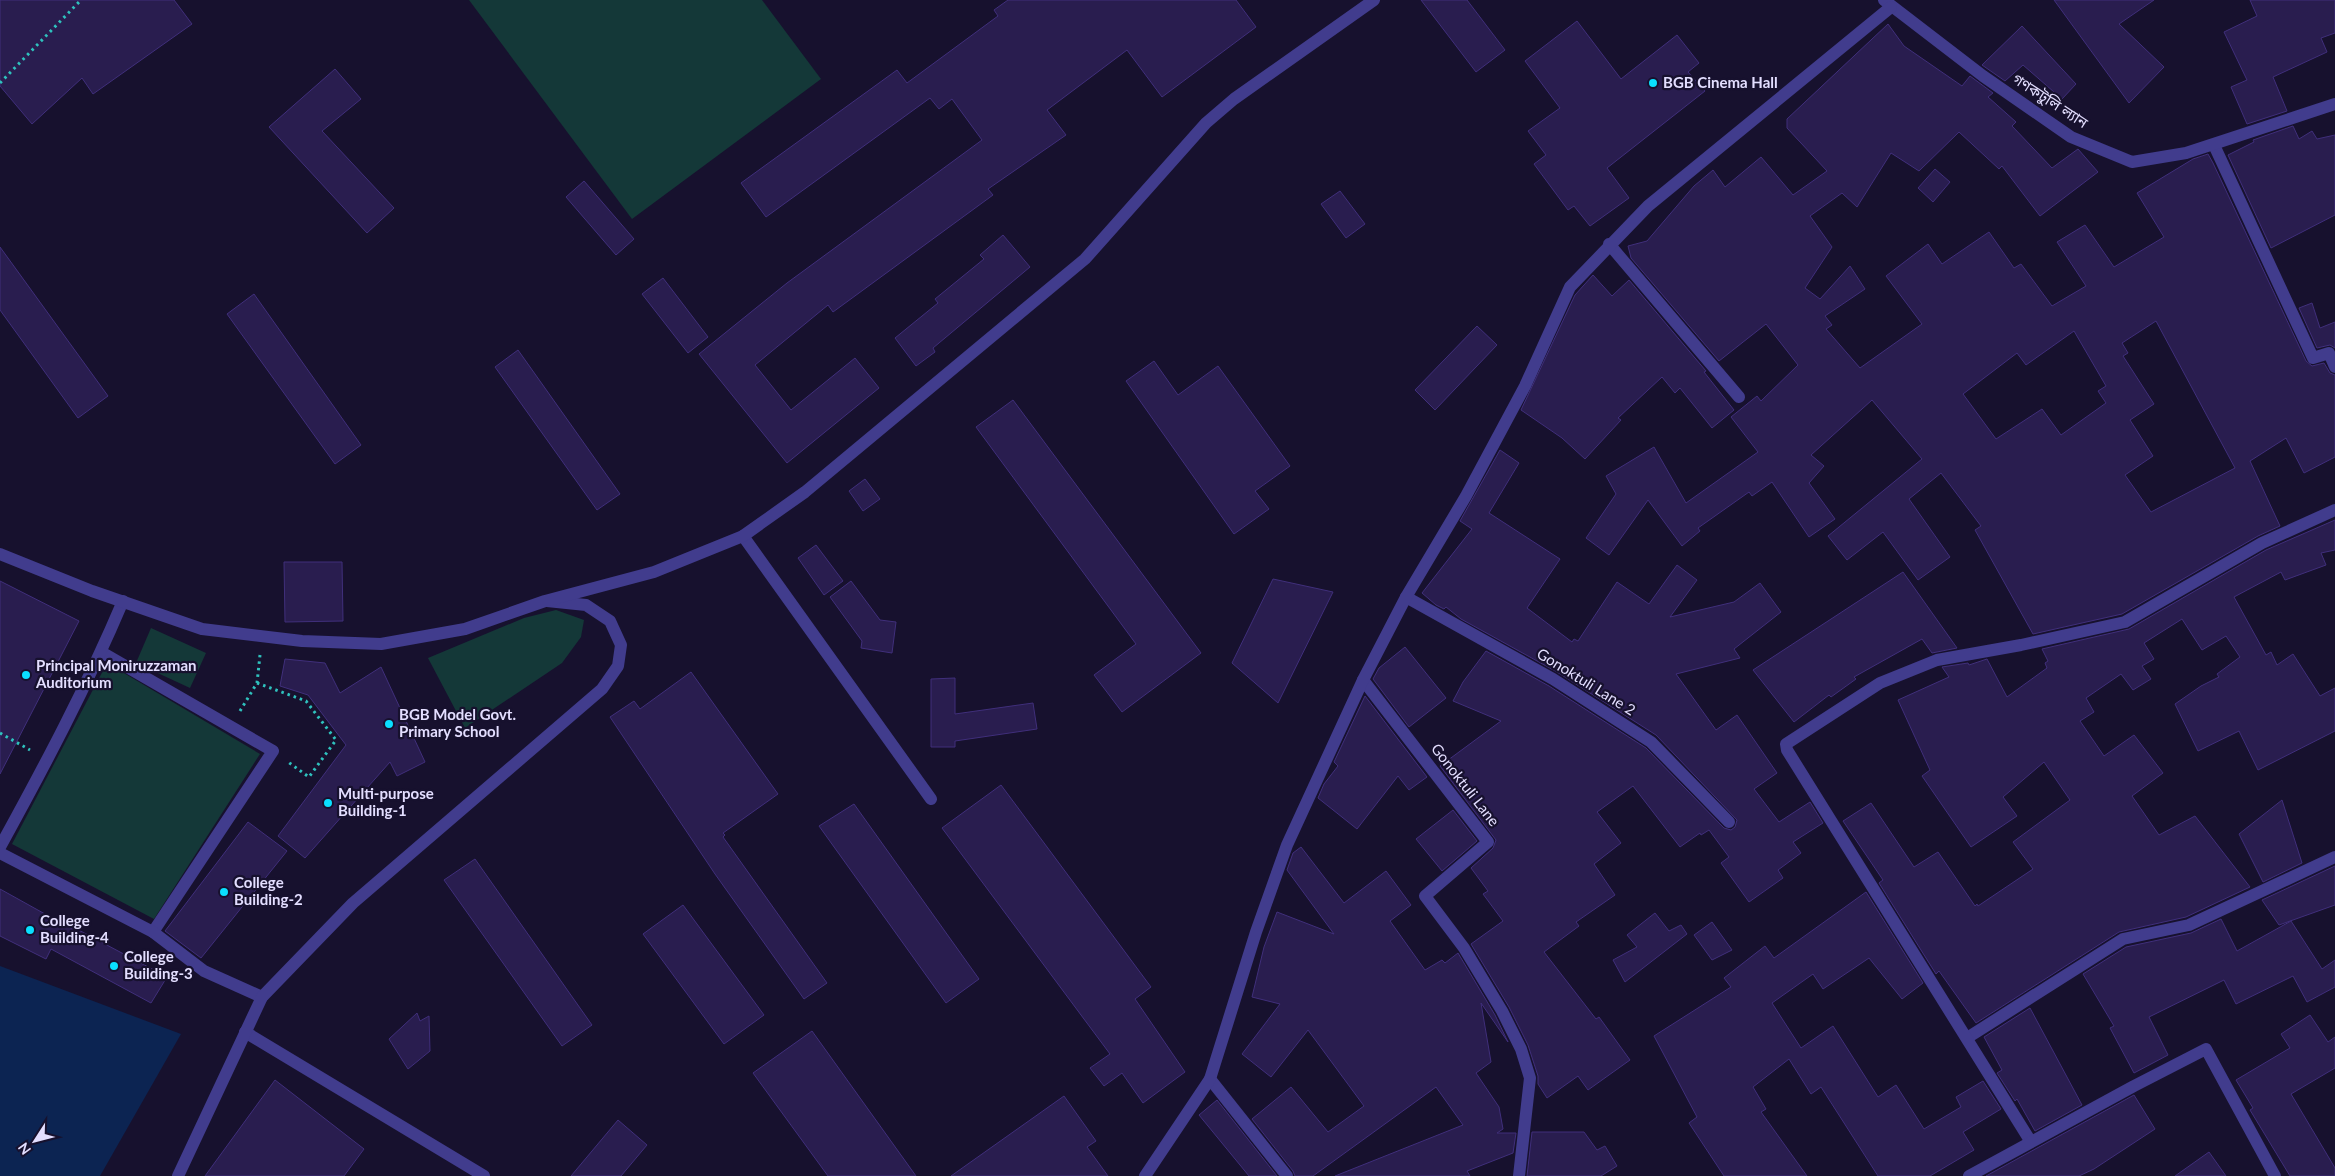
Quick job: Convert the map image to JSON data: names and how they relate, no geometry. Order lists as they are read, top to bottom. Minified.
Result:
{"streets":{"street":["গণকটুলি ল্যান","Gonoktuli Lane 2","Gonoktuli Lane"]},"places":["BGB Cinema Hall","Principal Moniruzzaman Auditorium","BGB Model Govt. Primary School","Multi-purpose Building-1","College Building-2","College Building-4","College Building-3"],"north":"bottom left"}
